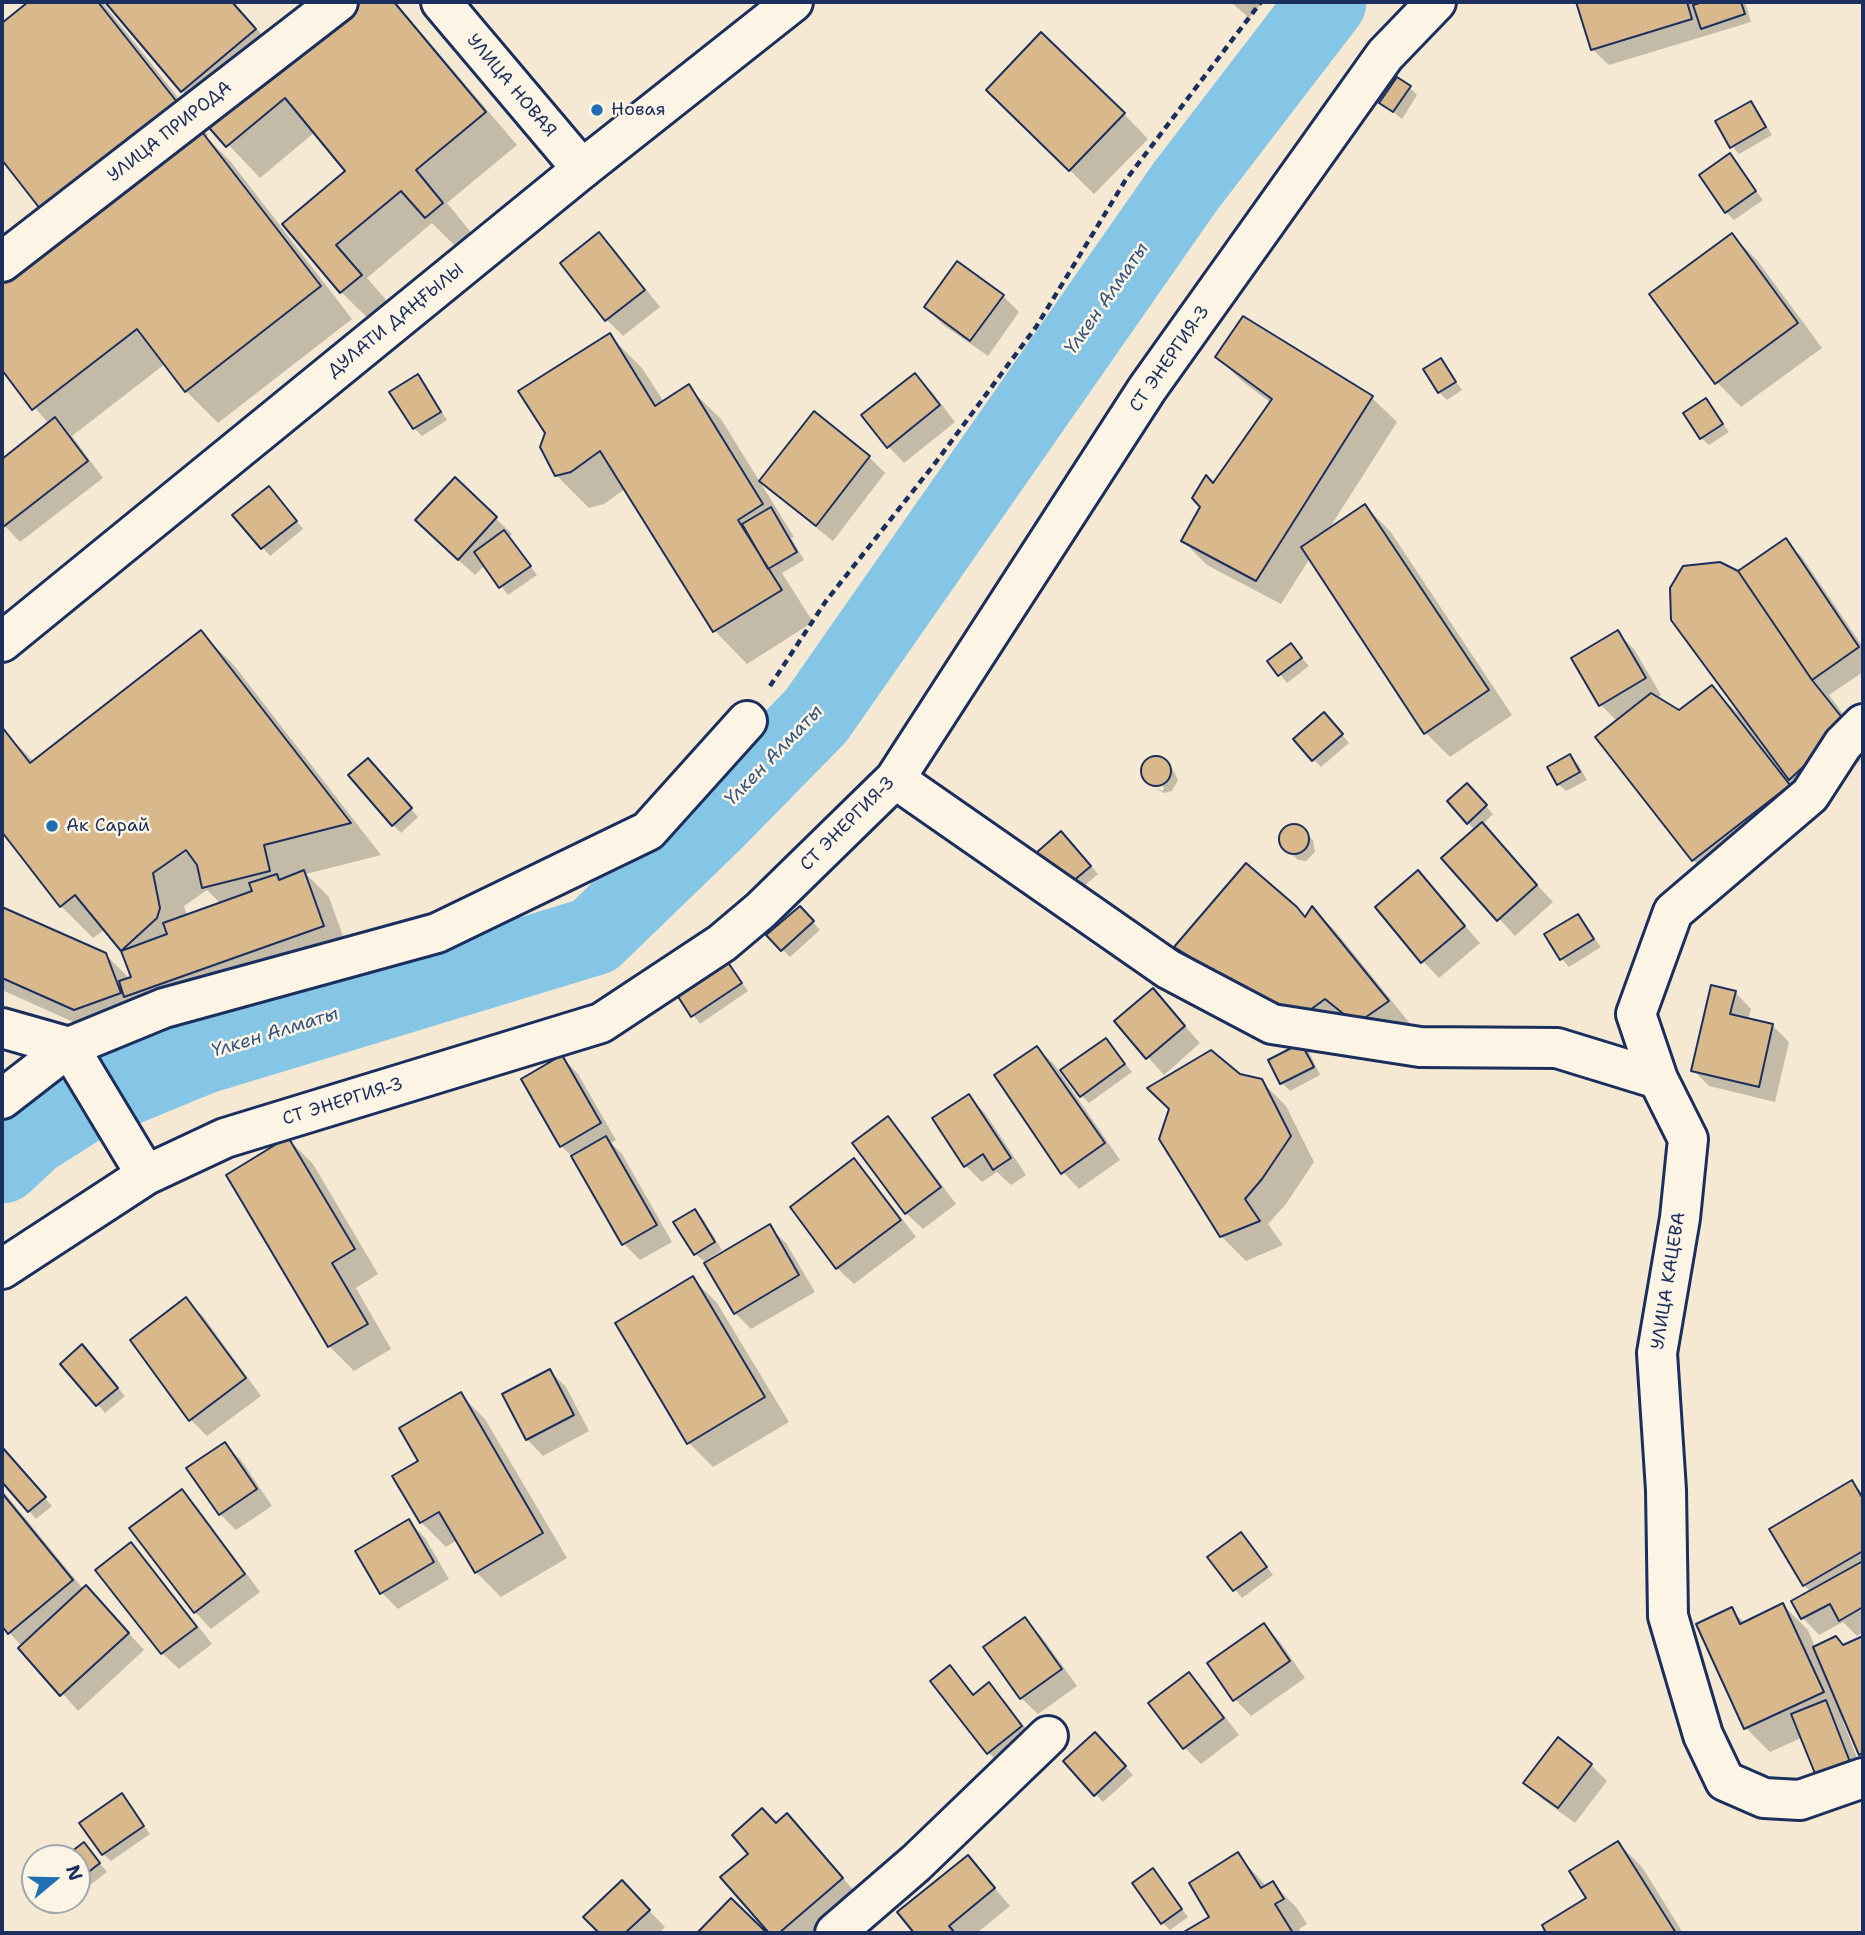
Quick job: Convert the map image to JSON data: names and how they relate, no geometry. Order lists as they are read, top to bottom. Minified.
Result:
{"streets":{"street":["УЛИЦА НОВАЯ","УЛИЦА ПРИРОДА","ДУЛАТИ ДАҢҒЫЛЫ","СТ ЭНЕРГИЯ-3","УЛИЦА КАЦЕВА"]},"crossings":[["УЛИЦА НОВАЯ","ДУЛАТИ ДАҢҒЫЛЫ"]],"water":["Үлкен Алматы"],"places":["Новая","Ак Сарай"],"north":"right"}
